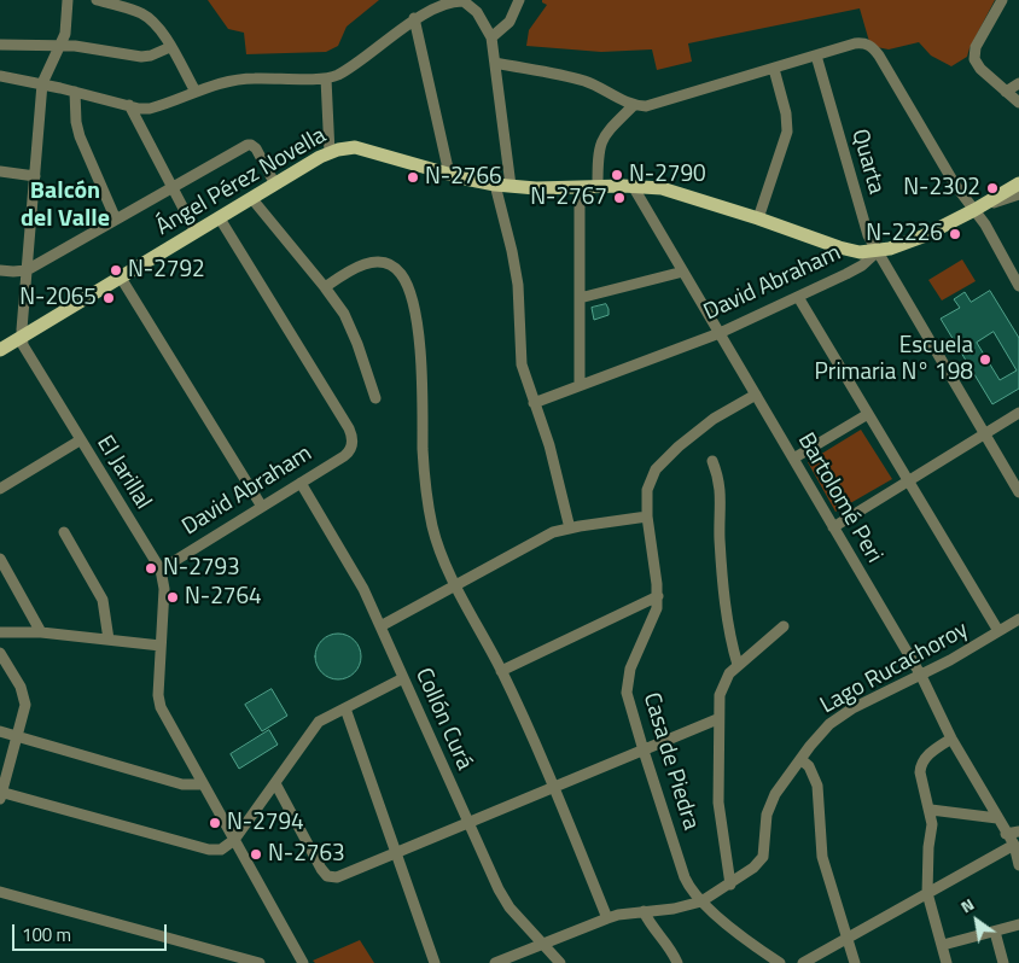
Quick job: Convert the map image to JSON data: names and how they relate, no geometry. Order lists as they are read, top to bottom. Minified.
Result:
{"streets":{"main road":["Ángel Pérez Novella","David Abraham"],"street":["Quarta","El Jarillal","Bartolomé Peri","Lago Rucachoroy","Collón Curá","Casa de Piedra"]},"crossings":[["Quarta","Ángel Pérez Novella"],["Quarta","David Abraham"],["Ángel Pérez Novella","David Abraham"],["Ángel Pérez Novella","El Jarillal"],["Ángel Pérez Novella","Bartolomé Peri"],["David Abraham","El Jarillal"],["David Abraham","Bartolomé Peri"],["David Abraham","Collón Curá"],["Bartolomé Peri","Lago Rucachoroy"],["Bartolomé Peri","Casa de Piedra"],["Lago Rucachoroy","Collón Curá"],["Lago Rucachoroy","Casa de Piedra"]],"districts":["Balcón del Valle"],"places":["N-2790","N-2766","N-2302","N-2767","N-2226","N-2792","N-2065","Escuela Primaria N° 198","N-2793","N-2764","N-2794","N-2763"],"scale_bar":"100 m","north":"top left"}
